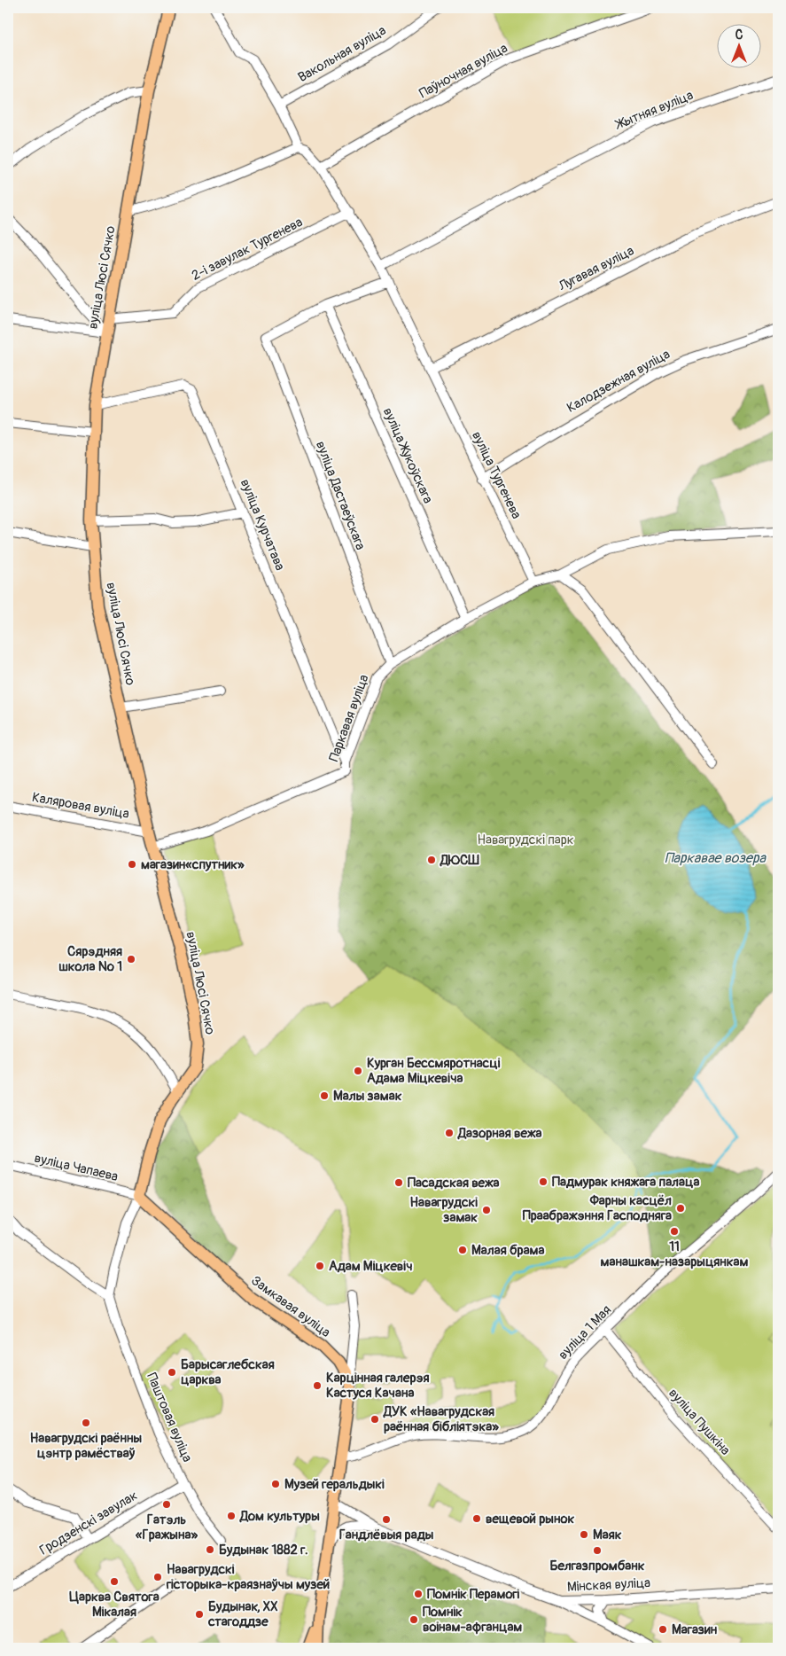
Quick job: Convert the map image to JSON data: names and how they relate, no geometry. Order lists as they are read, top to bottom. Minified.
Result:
{"streets":{"main road":["вуліца Люсі Сячко","Замкавая вуліца"],"street":["Вакольная вуліца","Паўночная вуліца","Жытняя вуліца","2-і завулак Тургенева","Лугавая вуліца","Калодзежная вуліца","вуліца Жукоўскага","вуліца Тургенева","вуліца Дастаеўскага","вуліца Курчатава","Паркавая вуліца","Каляровая вуліца","вуліца Чапаева","вуліца 1 Мая","Паштовая вуліца","вуліца Пушкіна","Гродзенскі завулак","Мінская вуліца"]},"crossings":[["Паўночная вуліца","вуліца Тургенева"],["Жытняя вуліца","вуліца Тургенева"],["2-і завулак Тургенева","вуліца Люсі Сячко"],["2-і завулак Тургенева","вуліца Тургенева"],["Лугавая вуліца","вуліца Тургенева"],["вуліца Люсі Сячко","вуліца Курчатава"],["вуліца Люсі Сячко","Паркавая вуліца"],["вуліца Люсі Сячко","Каляровая вуліца"],["вуліца Люсі Сячко","вуліца Чапаева"],["вуліца Люсі Сячко","Замкавая вуліца"],["вуліца Люсі Сячко","Паштовая вуліца"],["Калодзежная вуліца","вуліца Тургенева"],["вуліца Жукоўскага","вуліца Дастаеўскага"],["вуліца Жукоўскага","Паркавая вуліца"],["вуліца Тургенева","Паркавая вуліца"],["вуліца Дастаеўскага","Паркавая вуліца"],["вуліца Курчатава","Паркавая вуліца"],["вуліца Чапаева","Замкавая вуліца"],["вуліца Чапаева","Паштовая вуліца"],["Замкавая вуліца","Паштовая вуліца"],["вуліца 1 Мая","вуліца Пушкіна"],["Паштовая вуліца","Гродзенскі завулак"]],"water":["Паркавае возера"],"parks":["Навагрудскі парк"],"places":["ДЮСШ","магазин«спутник»","Сярэдняя школа № 1","Курган Бессмяротнасці Адама Міцкевіча","Малы замак","Дазорная вежа","Падмурак княжага палаца","Пасадская вежа","Фарны касцёл Праабражэння Гасподняга","Навагрудскі замак","11 манашкам-назарыцянкам","Малая брама","Адам Міцкевіч","Барысаглебская царква","Карцінная галерэя Кастуся Качана","ДУК «Навагрудская раённая бібліятэка»","Навагрудскі раённы цэнтр рамёстваў","Музей геральдыкі","Гатэль «Гражына»","Дом культуры","вещевой рынок","Гандлёвыя рады","Маяк","Будынак 1882 г.","Белгазпромбанк","Навагрудскі гісторыка-краязнаўчы музей","Царква Святога Мікалая","Помнік Перамогі","Будынак, XX стагоддзе","Помнік воінам-афганцам","Магазин"],"north":"top"}
